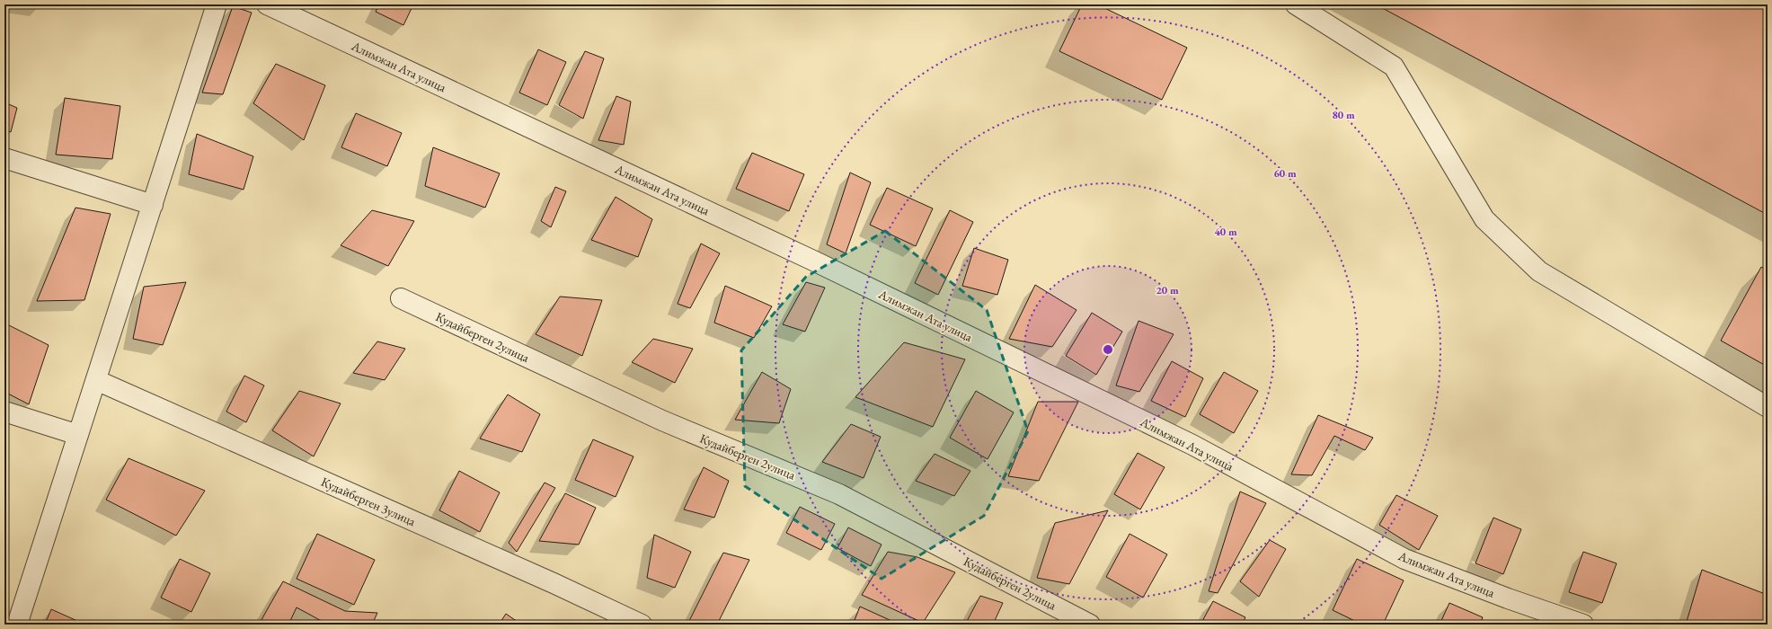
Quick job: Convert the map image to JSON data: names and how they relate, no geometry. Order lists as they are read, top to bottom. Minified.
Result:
{"streets":{"street":["Алимжан Ата улица","Кудайберген 2улица","Кудайберген 3улица"]},"rings":["80 m","60 m","40 m","20 m"]}
